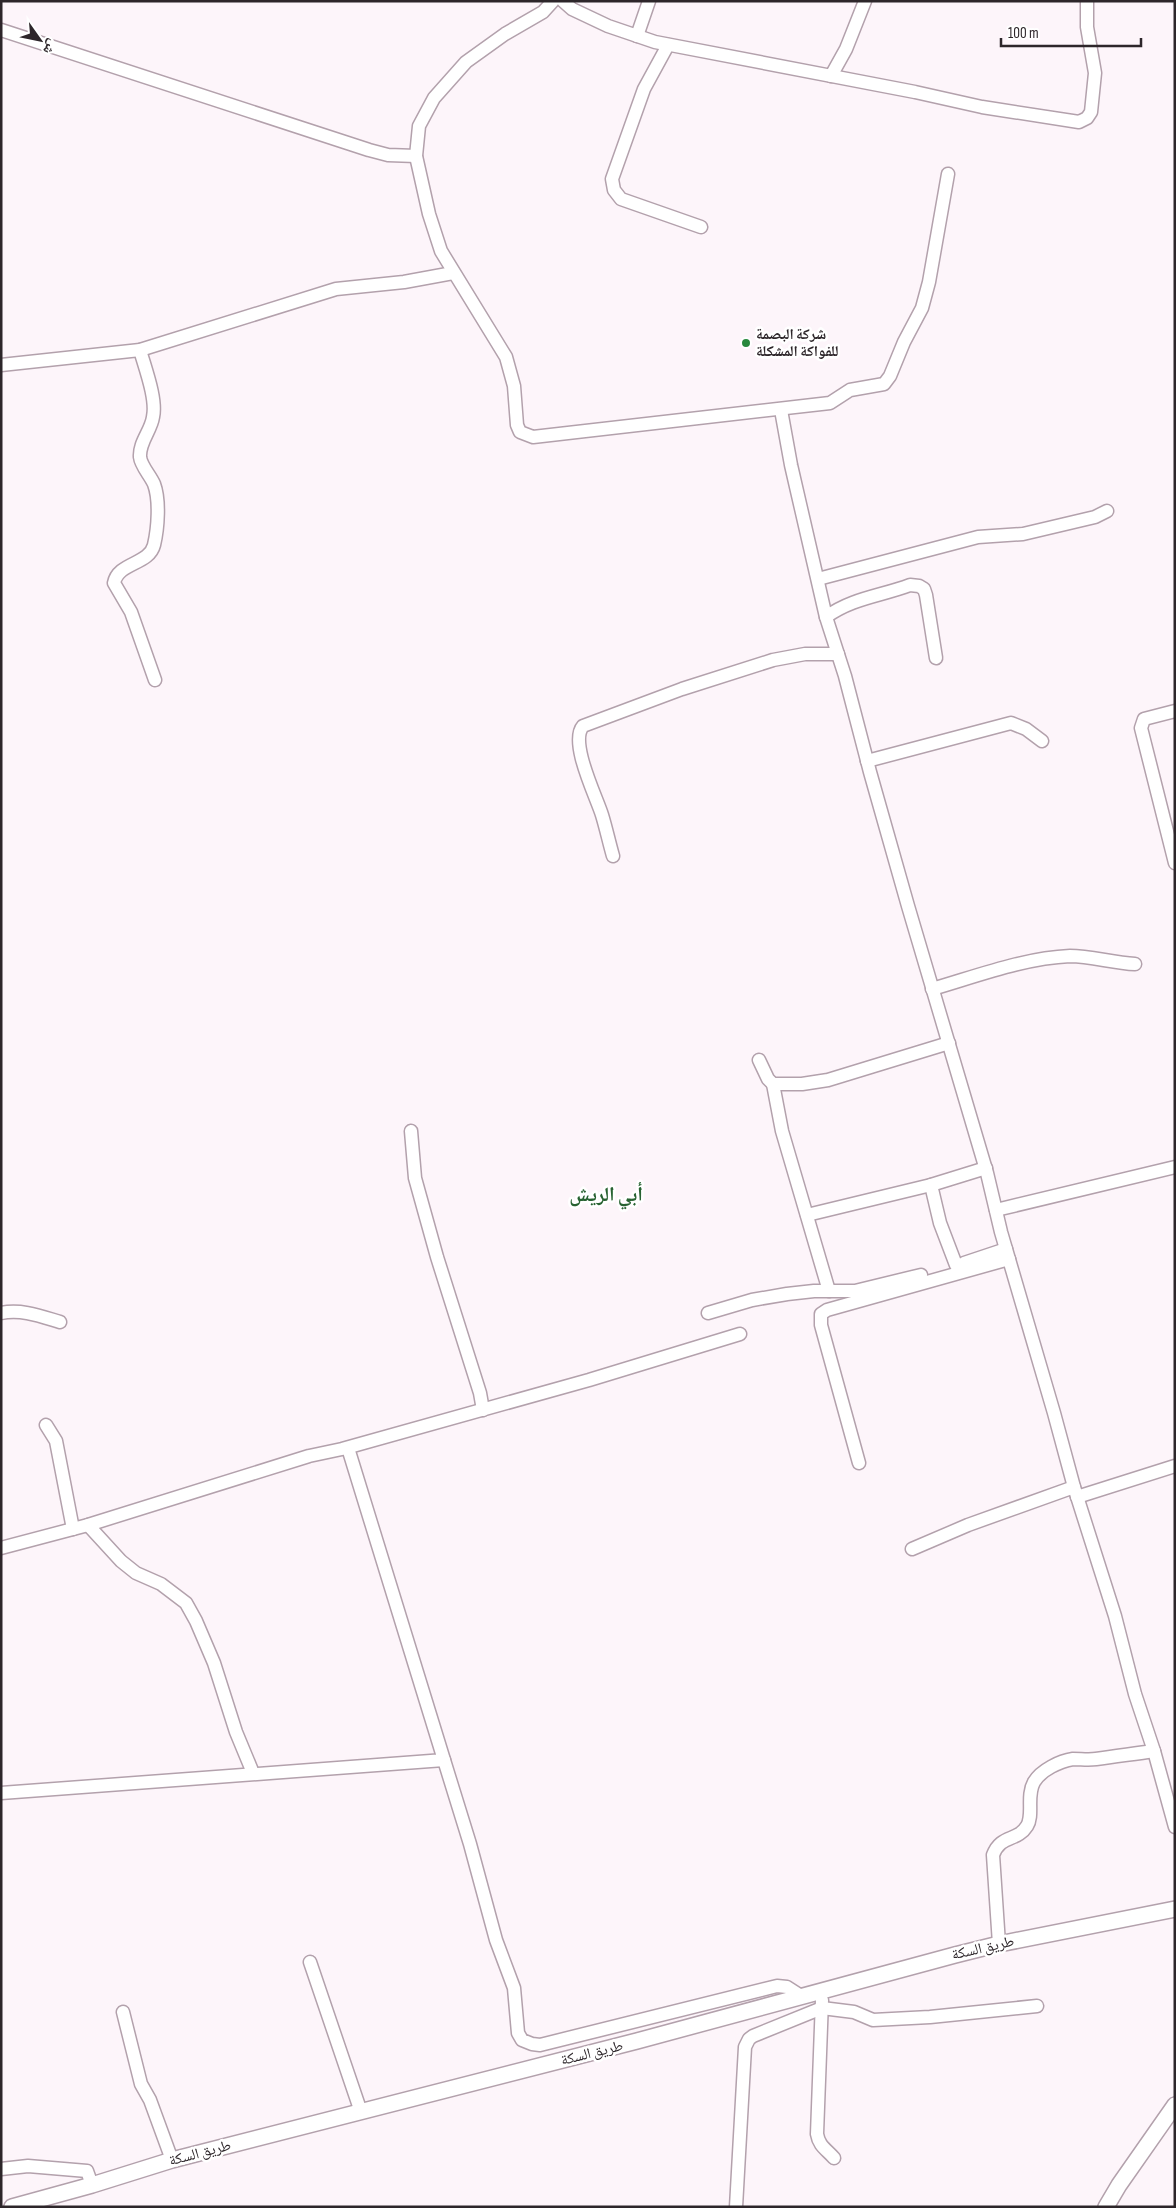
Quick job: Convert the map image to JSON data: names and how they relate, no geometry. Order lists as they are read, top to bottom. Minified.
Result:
{"streets":{"main road":["طريق السكة"]},"districts":["أبي الريش"],"places":["شركة البصمة للفواكة المشكلة"],"scale_bar":"100 m","north":"bottom right"}
